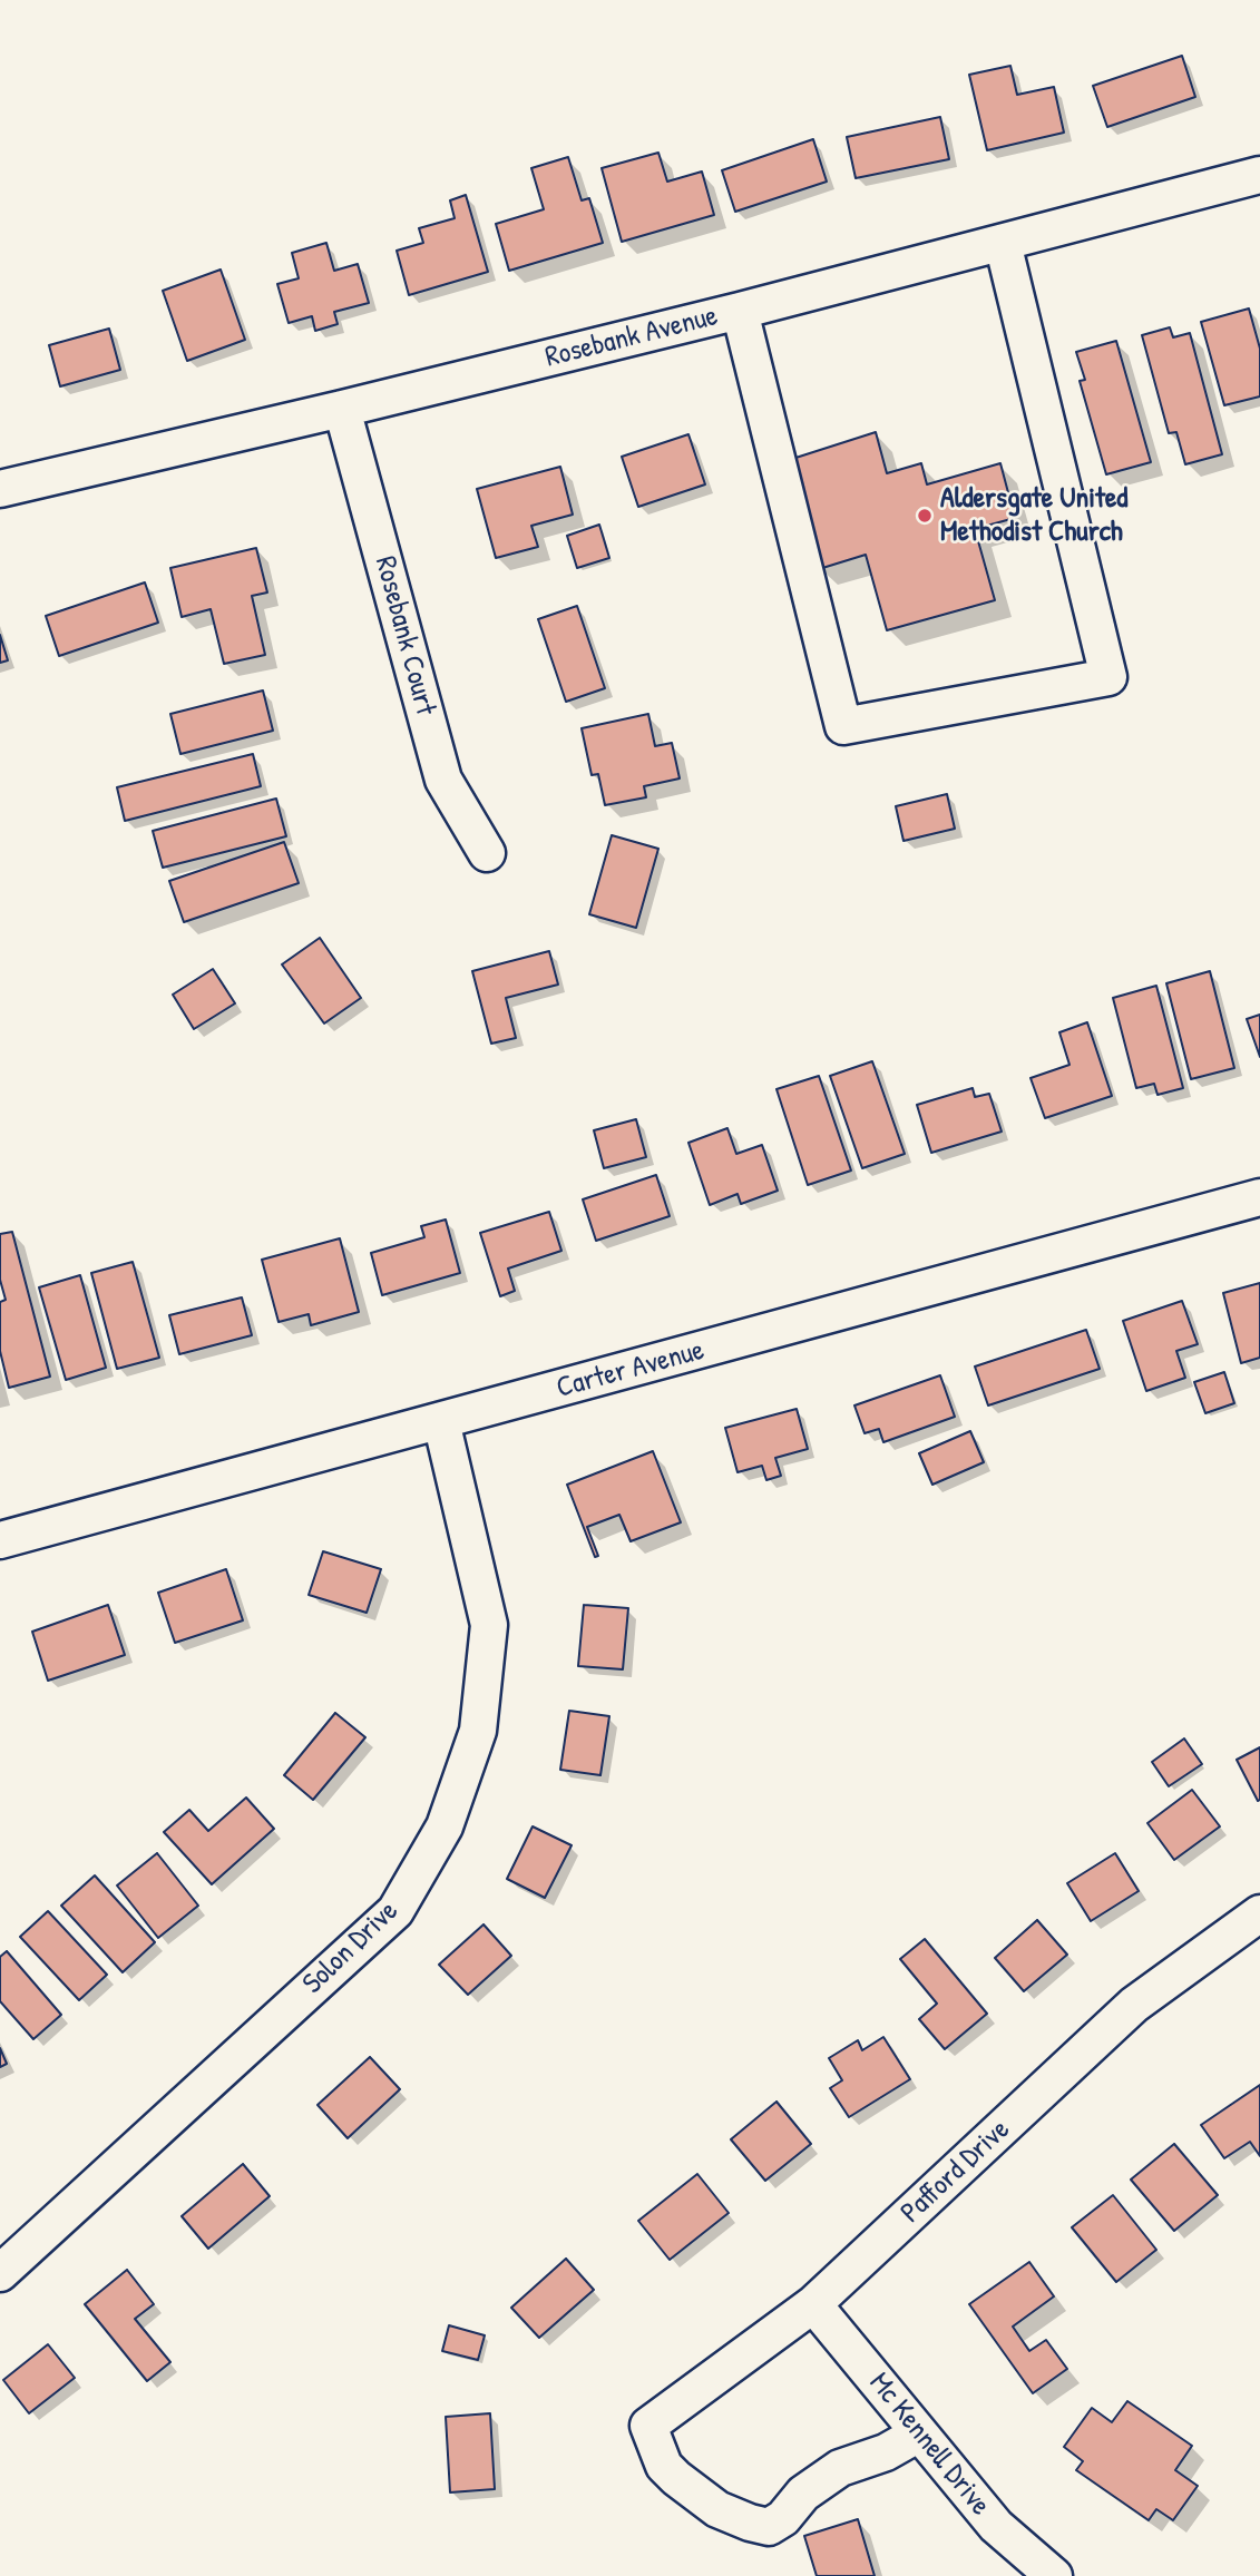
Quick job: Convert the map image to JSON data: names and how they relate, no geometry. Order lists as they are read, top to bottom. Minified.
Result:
{"streets":{"street":["Rosebank Avenue","Rosebank Court","Carter Avenue","Solon Drive","Pafford Drive","Mc Kennell Drive"]},"crossings":[["Rosebank Avenue","Rosebank Court"],["Carter Avenue","Solon Drive"],["Pafford Drive","Mc Kennell Drive"]],"places":["Aldersgate United Methodist Church"]}
